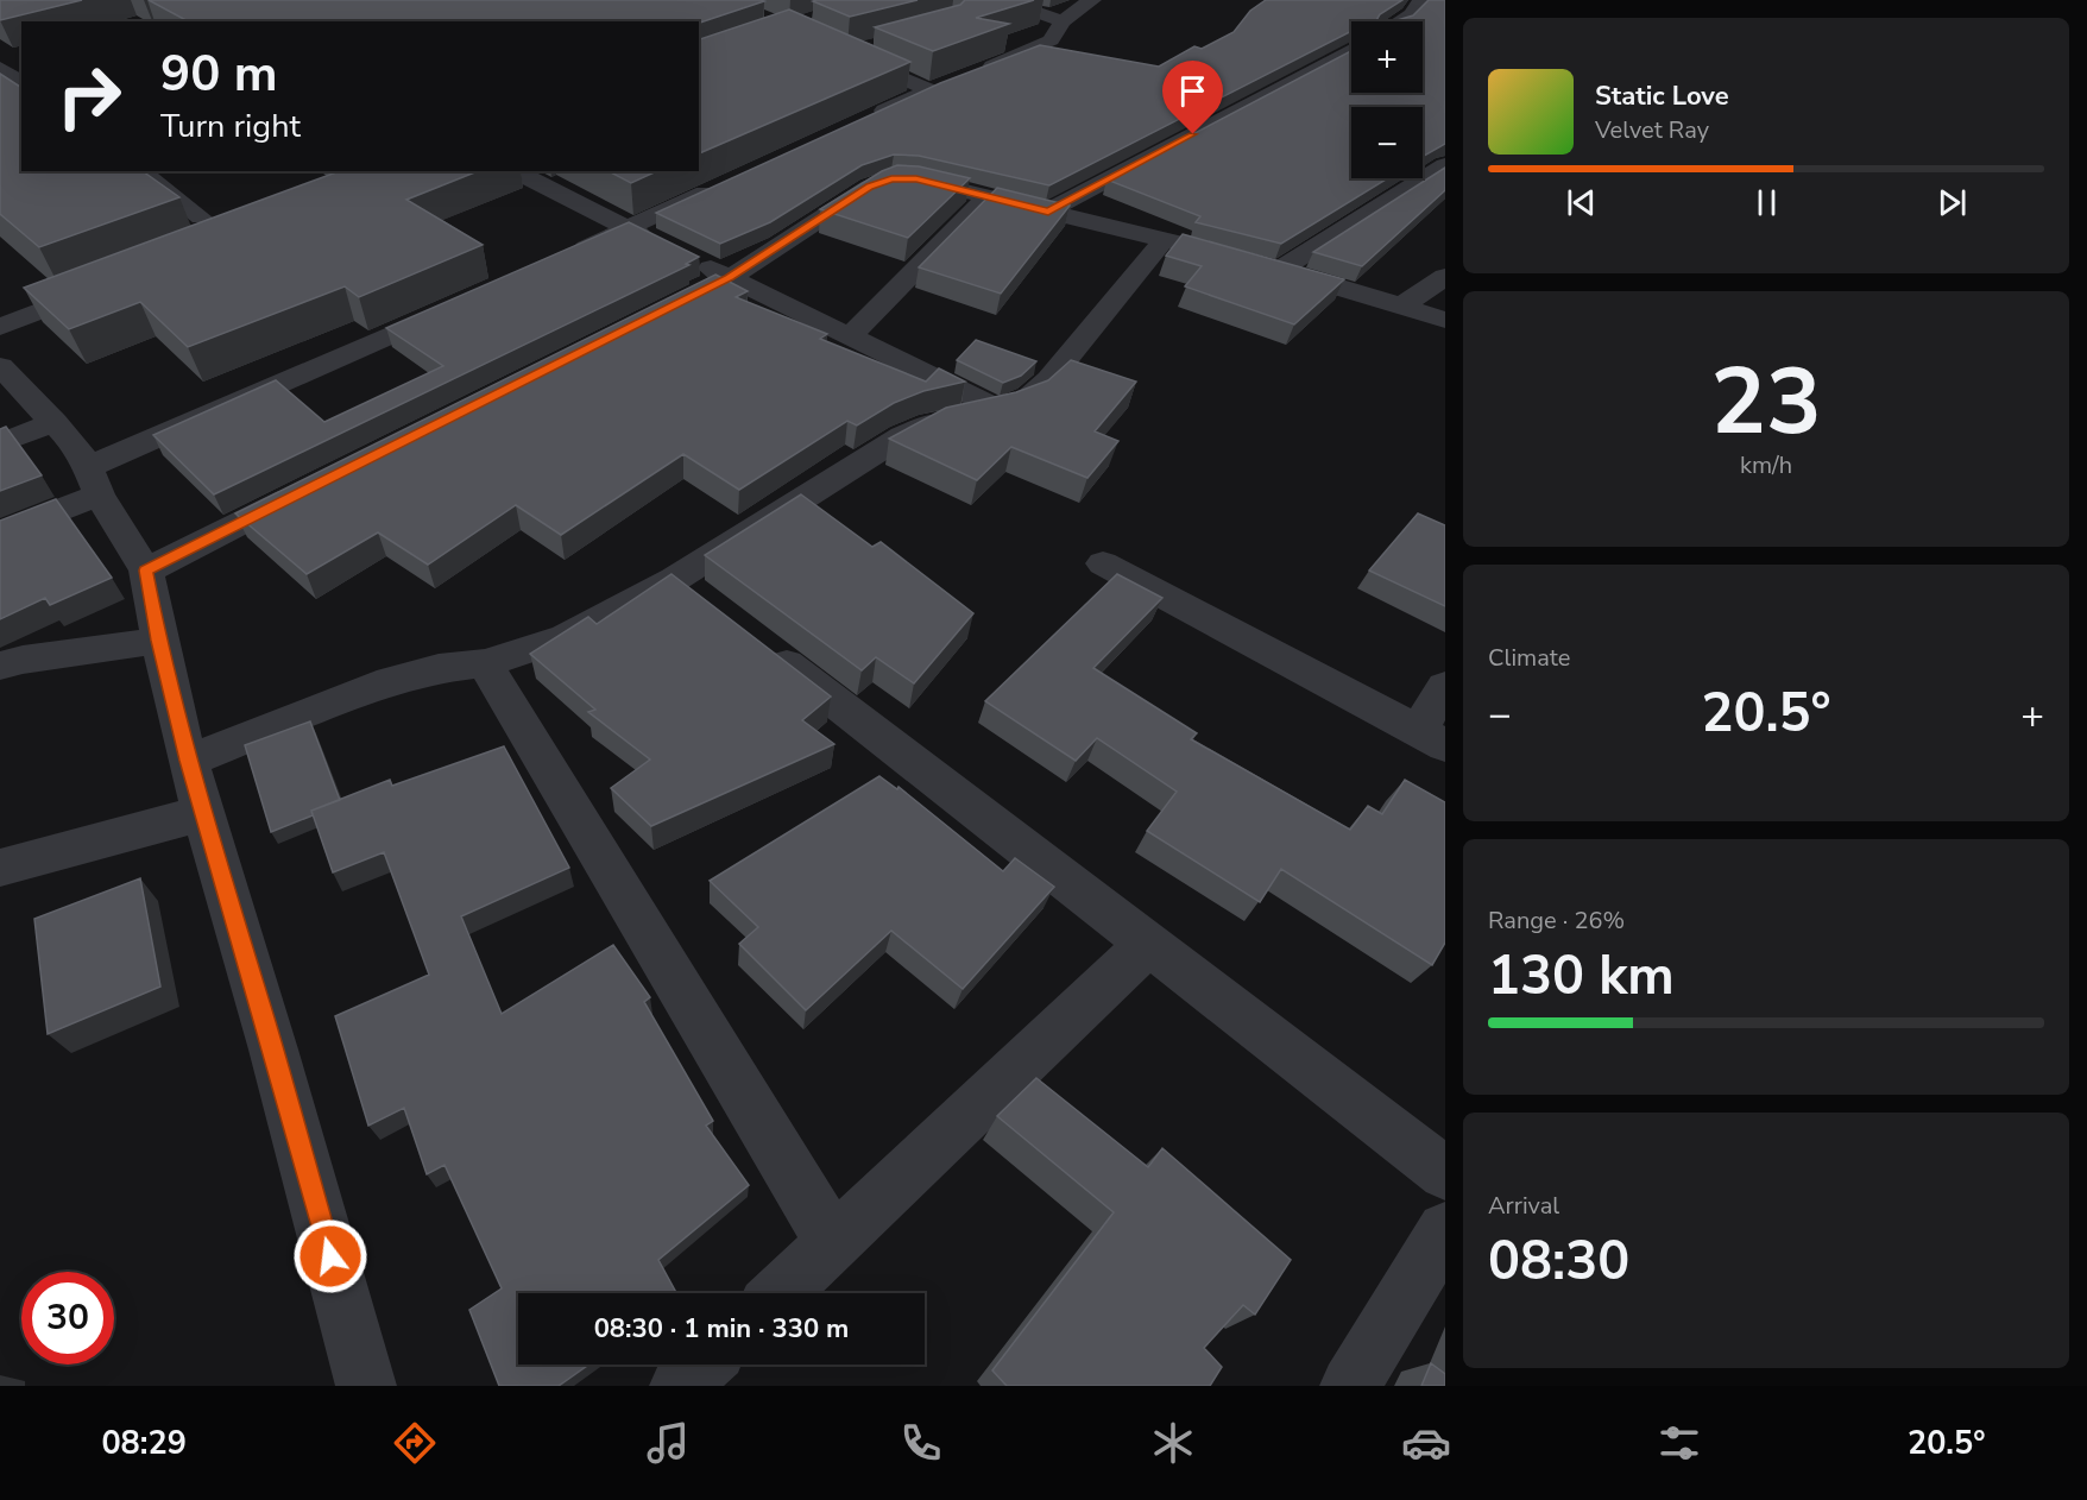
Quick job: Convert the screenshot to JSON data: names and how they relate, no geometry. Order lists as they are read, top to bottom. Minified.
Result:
{"page":{"map_buttons":["+","−"],"turn":["90 m","Turn right"],"song":["Static Love","Velvet Ray"],"tile":[["23","km/h"],"Climate",["Range · 26%","130 km"],["Arrival","08:30"]],"heat":["−","20.5°","+"],"limit":"30","trip":"08:30 · 1 min · 330 m","tabs":["08:29","20.5°"]}}
